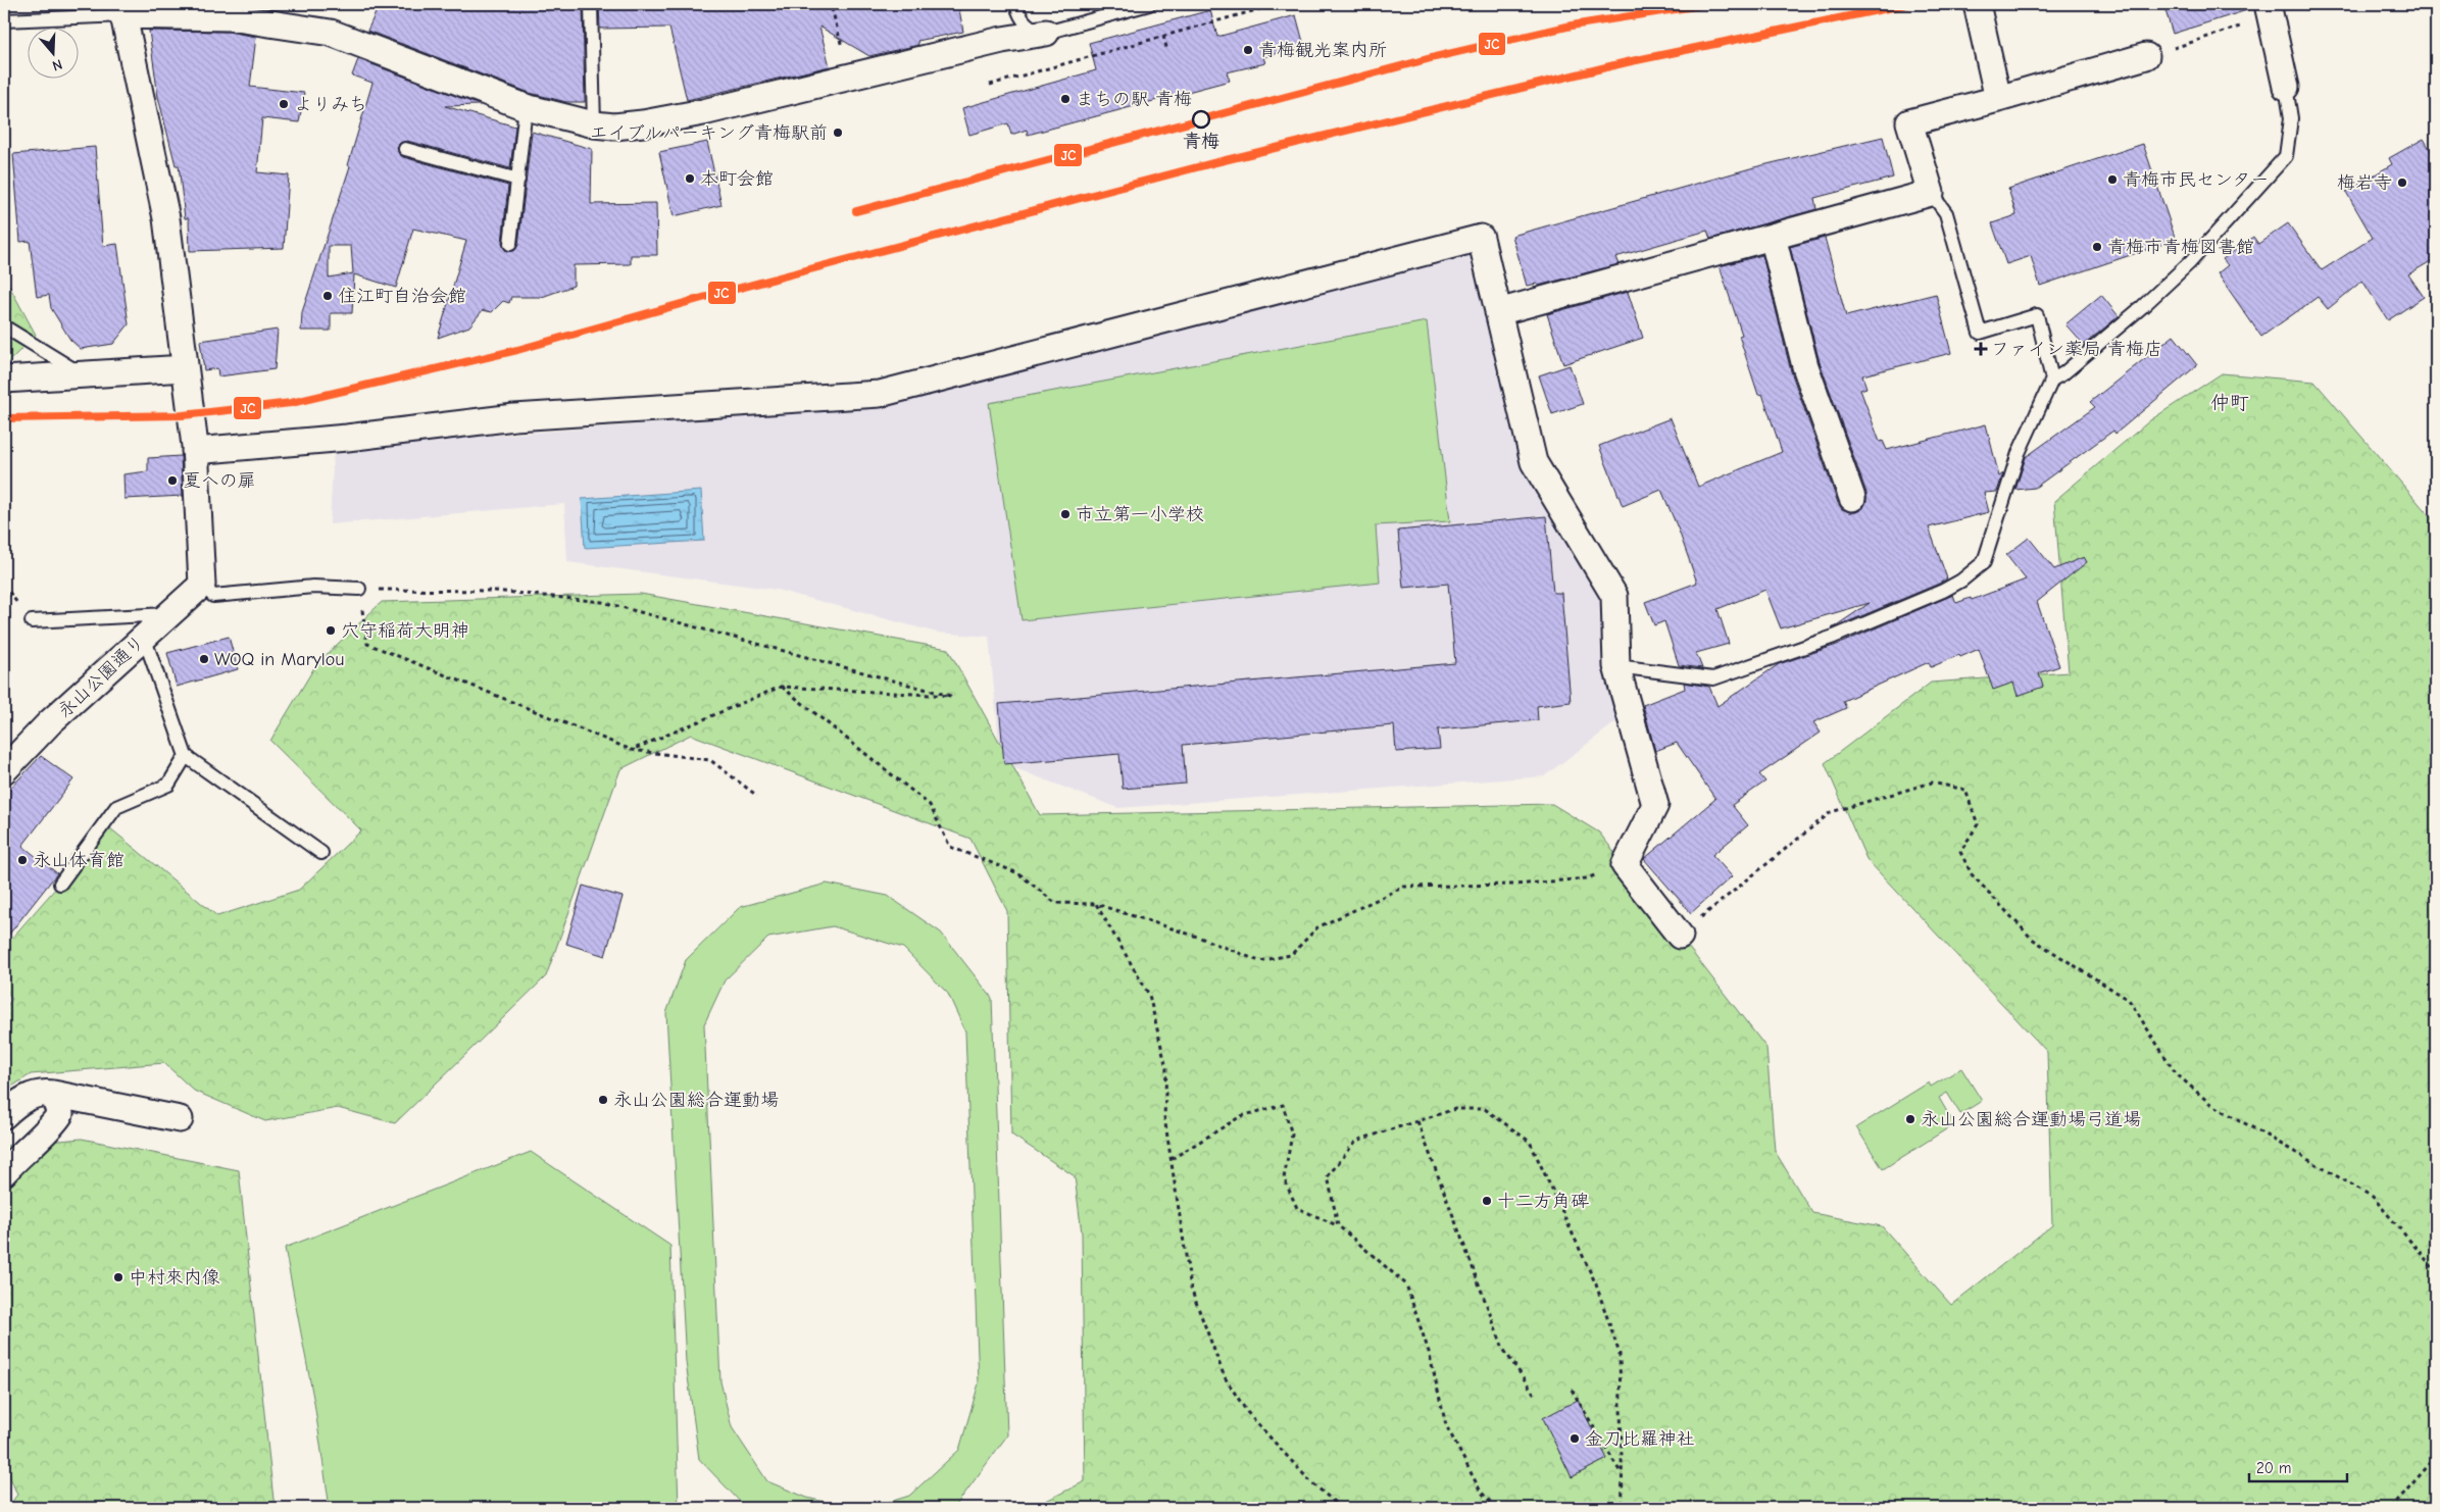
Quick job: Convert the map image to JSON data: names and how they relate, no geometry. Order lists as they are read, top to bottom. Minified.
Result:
{"streets":{"street":["永山公園通り"]},"districts":["仲町"],"places":{"other":["青梅観光案内所","まちの駅 青梅","よりみち","青梅","エイブルパーキング青梅駅前","本町会館","青梅市民センター","梅岩寺","青梅市青梅図書館","住江町自治会館","夏への扉","市立第一小学校","穴守稲荷大明神","WOQ in Marylou","永山体育館","永山公園総合運動場","永山公園総合運動場弓道場","十二方角碑","中村來内像","金刀比羅神社"],"health":["ファイン薬局 青梅店"]},"lines":["transit line JC"],"scale_bar":"20 m","north":"bottom"}
